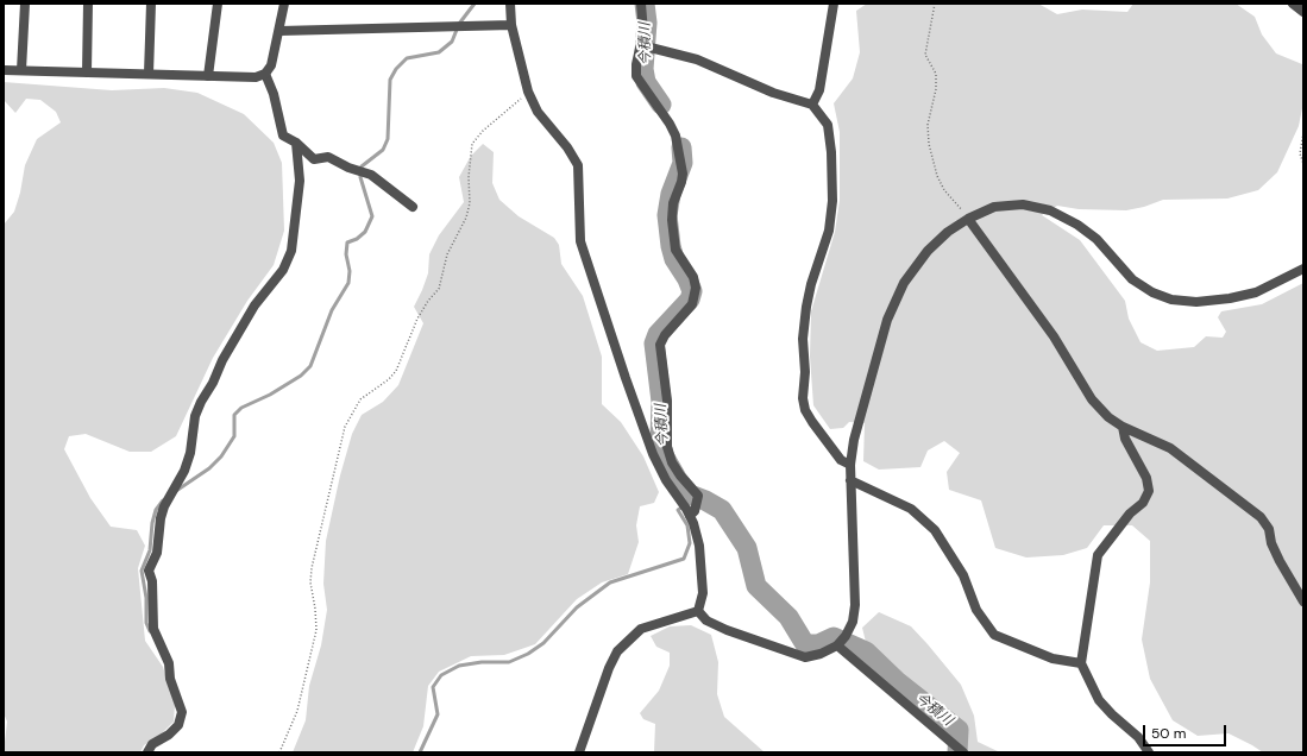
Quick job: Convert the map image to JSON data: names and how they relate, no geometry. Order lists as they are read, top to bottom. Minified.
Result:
{"water":["今積川"],"scale_bar":"50 m"}
